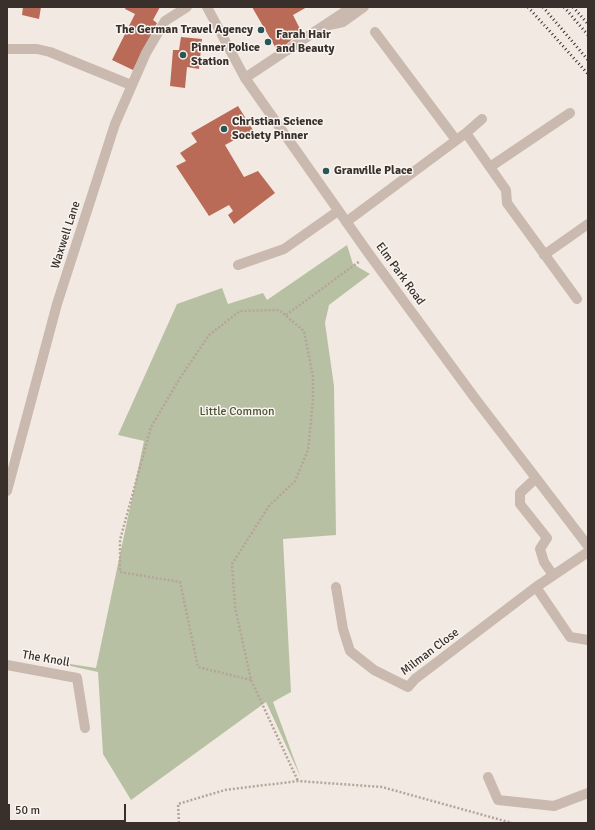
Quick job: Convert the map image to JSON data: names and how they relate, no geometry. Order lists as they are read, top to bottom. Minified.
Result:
{"streets":{"street":["Waxwell Lane","Elm Park Road","Milman Close","The Knoll"]},"parks":["Little Common"],"places":["The German Travel Agency","Farah Hair and Beauty","Pinner Police Station","Christian Science Society Pinner","Granville Place"],"scale_bar":"50 m"}
